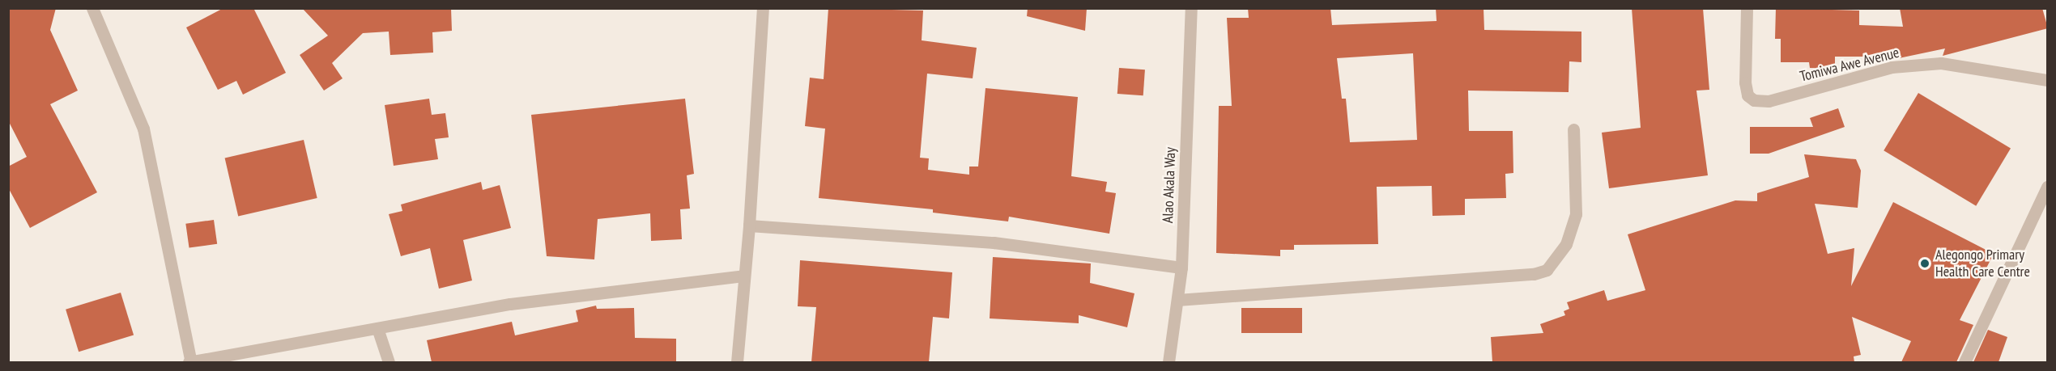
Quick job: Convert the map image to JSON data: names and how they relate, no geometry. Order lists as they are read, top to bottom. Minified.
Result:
{"streets":{"street":["Tomiwa Awe Avenue","Alao Akala Way"]},"places":["Alegongo Primary Health Care Centre"]}
